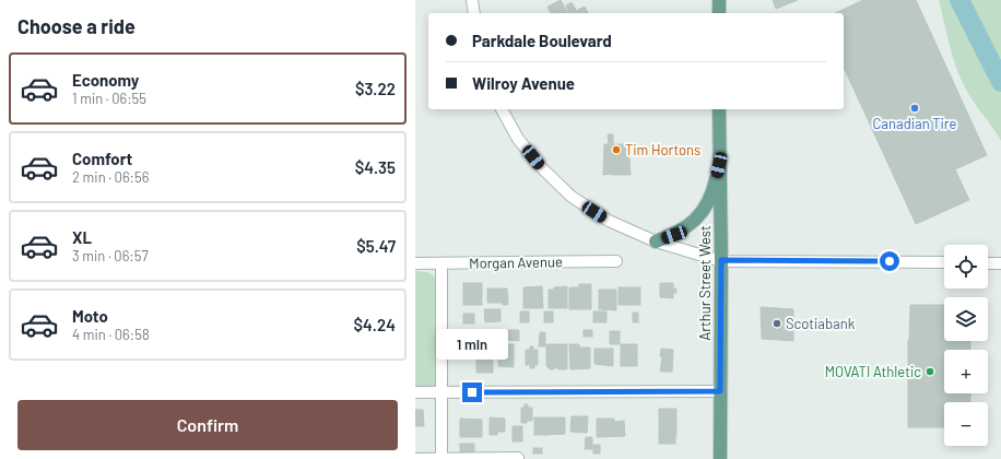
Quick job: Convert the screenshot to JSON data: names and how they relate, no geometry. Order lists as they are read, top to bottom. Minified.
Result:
{"streets":{"main road":["Arthur Street West"],"street":["Morgan Avenue"]},"places":["Canadian Tire","Tim Hortons","Scotiabank","MOVATI Athletic"],"page":{"heading":"Choose a ride","banner":["Parkdale Boulevard","Wilroy Avenue"],"list":[{"name":"Economy","note":"1 min · 06:55","value":"$3.22"},{"name":"Comfort","note":"2 min · 06:56","value":"$4.35"},{"name":"XL","note":"3 min · 06:57","value":"$5.47"},{"name":"Moto","note":"4 min · 06:58","value":"$4.24"}],"map_buttons":["+","−"],"bubble":"1 min","buttons":"Confirm"}}
